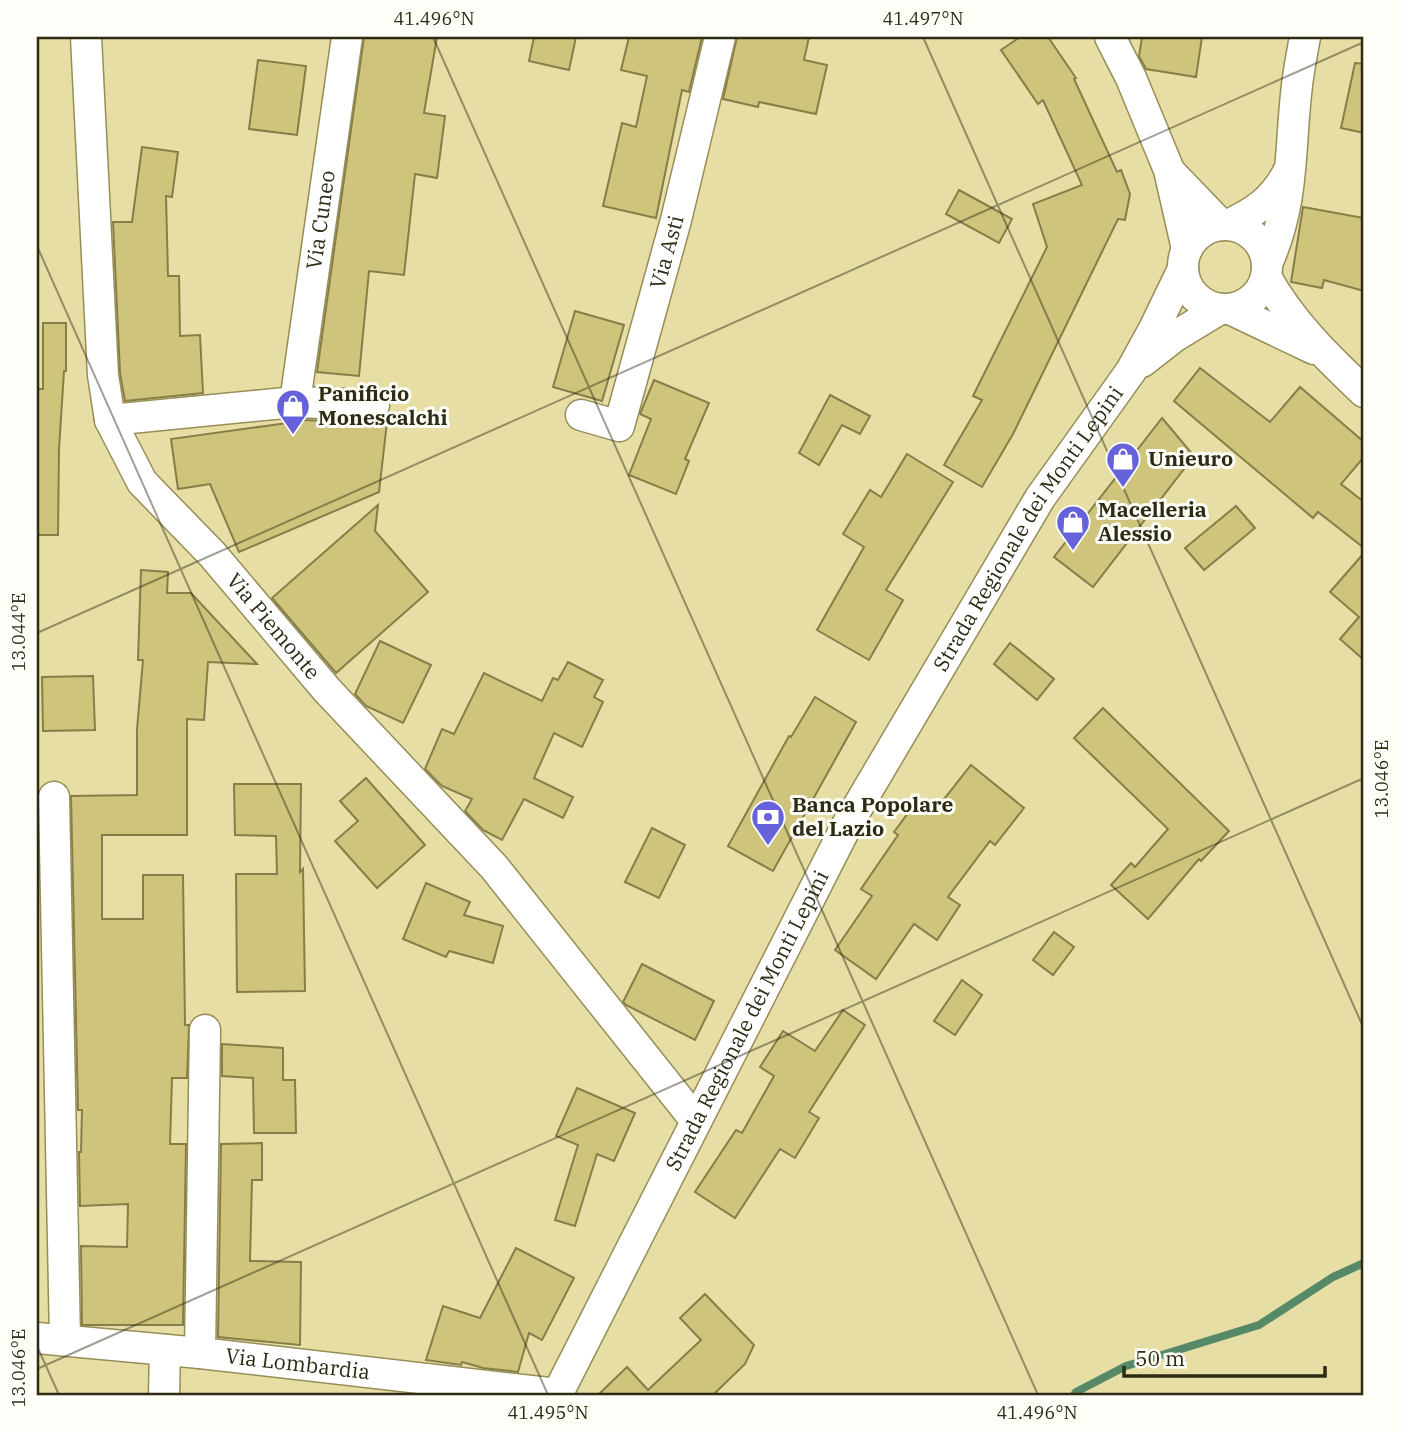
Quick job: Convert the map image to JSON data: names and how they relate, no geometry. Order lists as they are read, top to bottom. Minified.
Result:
{"streets":{"street":["Via Cuneo","Via Asti","Strada Regionale dei Monti Lepini","Via Piemonte","Via Lombardia"]},"crossings":[["Strada Regionale dei Monti Lepini","Via Piemonte"],["Strada Regionale dei Monti Lepini","Via Lombardia"]],"places":{"shop":["Panificio Monescalchi","Unieuro","Macelleria Alessio"],"bank":["Banca Popolare del Lazio"]},"scale_bar":"50 m","coordinates":["41.496°N","41.497°N","13.044°E","13.046°E","41.495°N"]}
